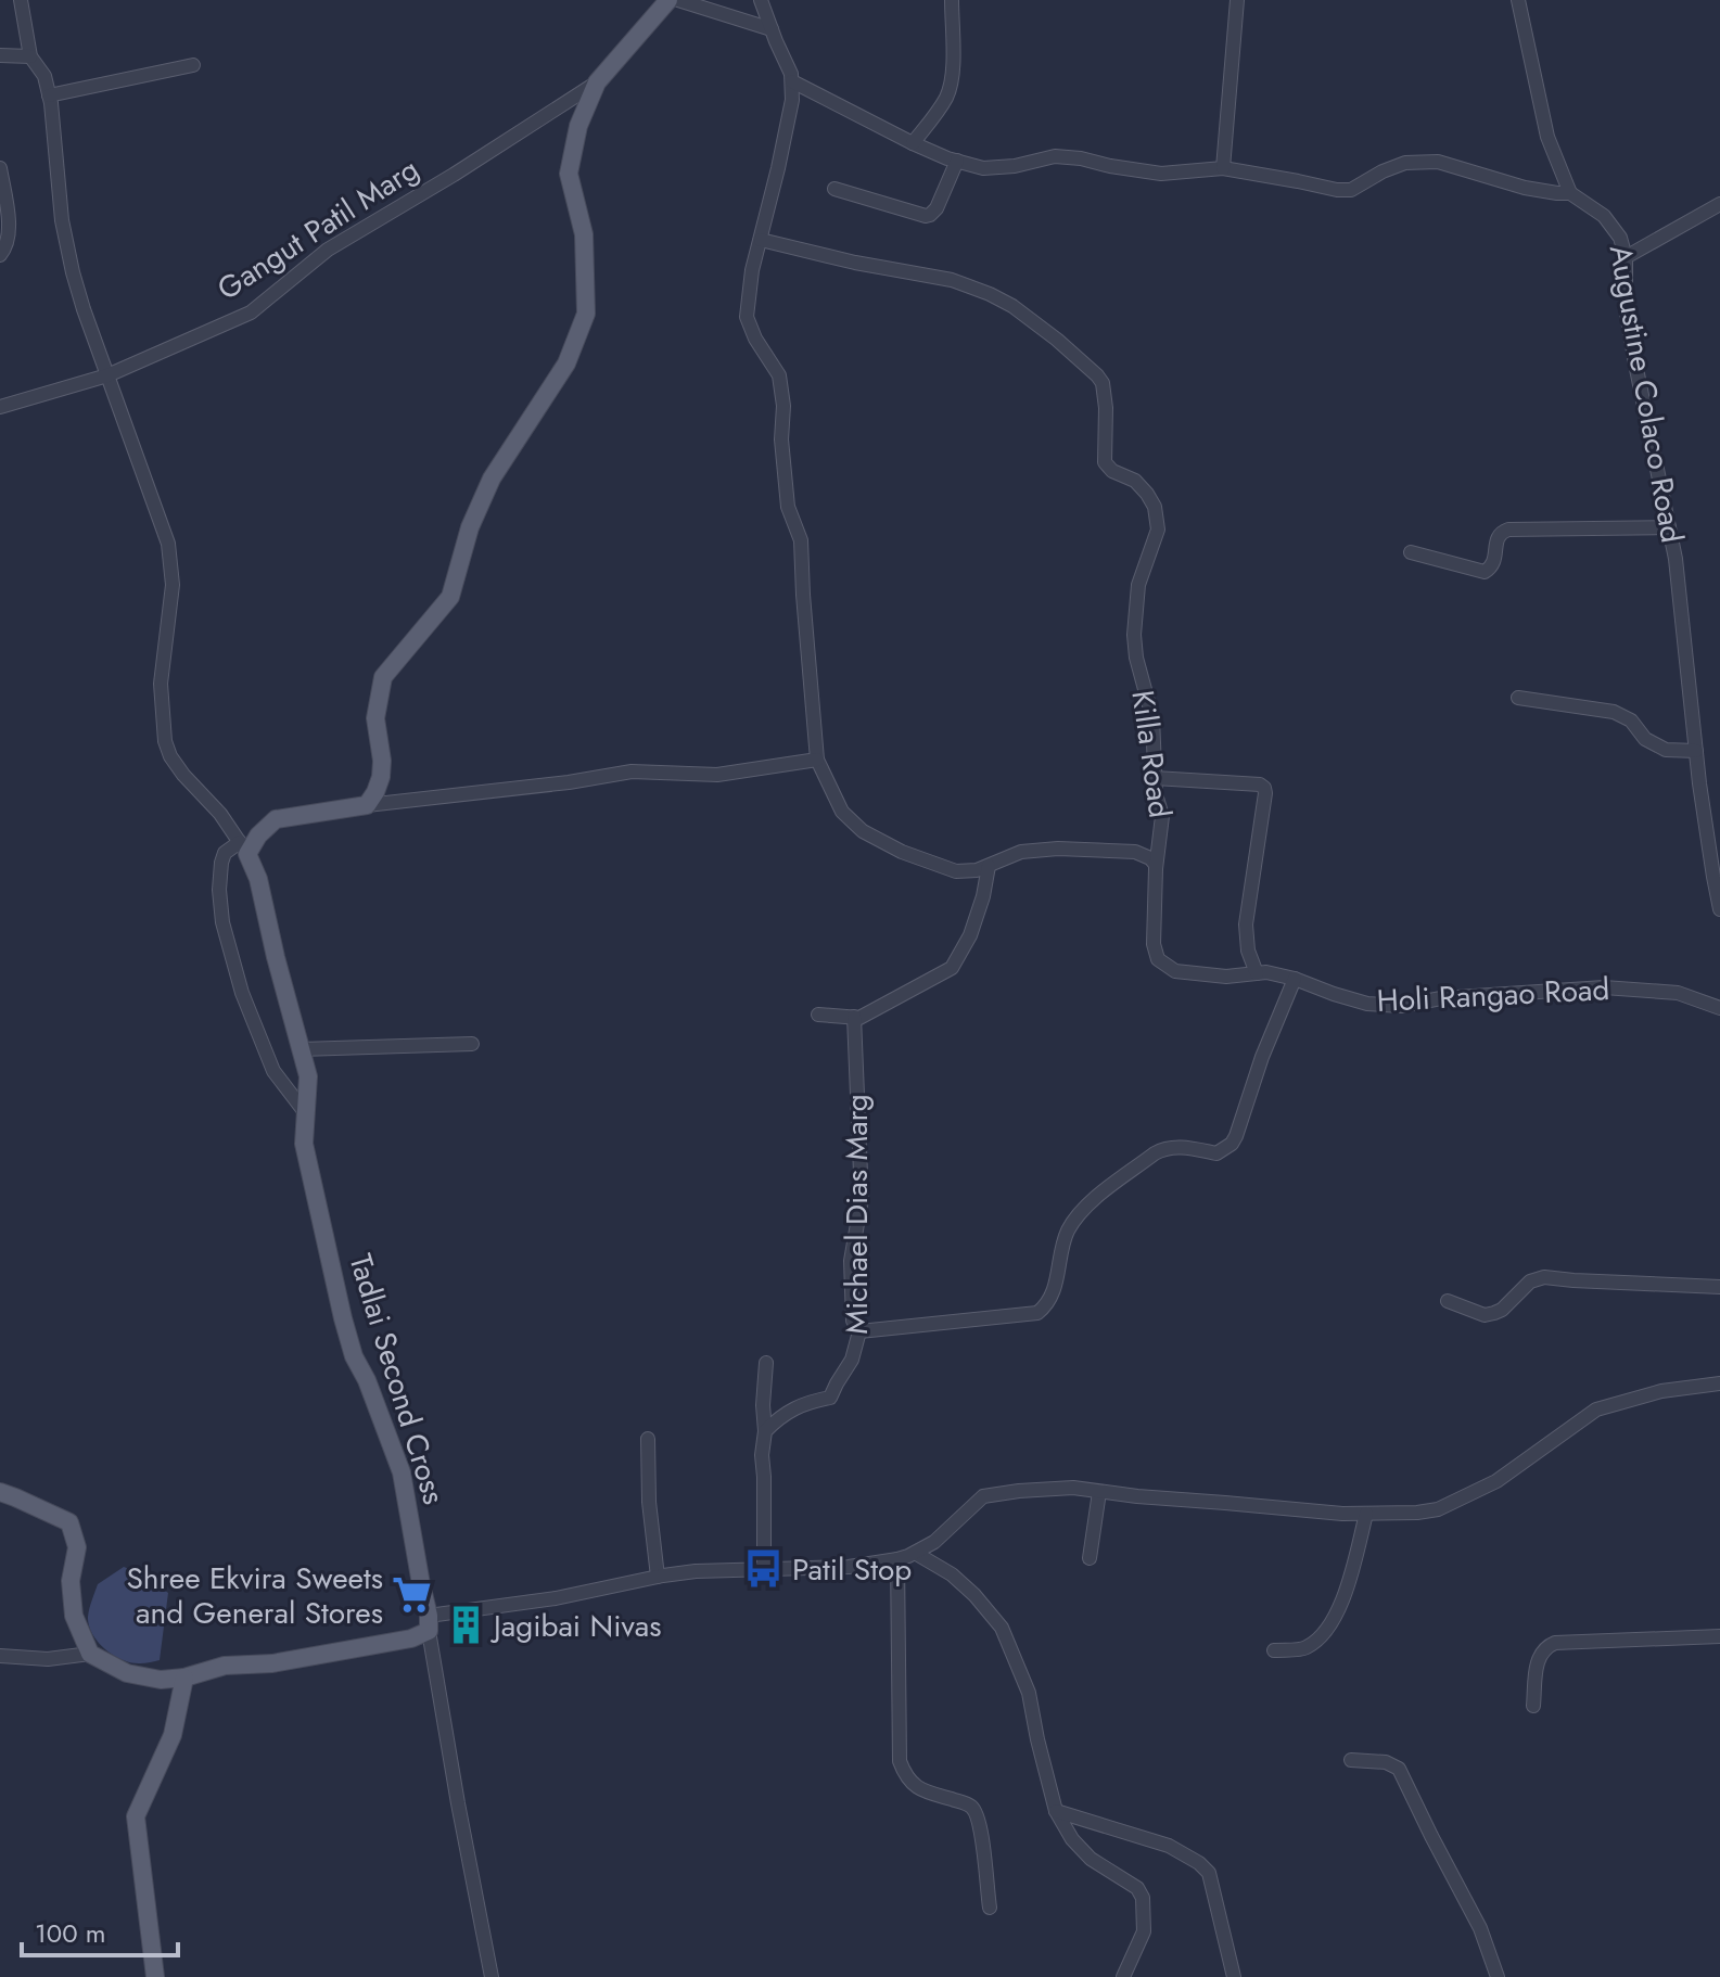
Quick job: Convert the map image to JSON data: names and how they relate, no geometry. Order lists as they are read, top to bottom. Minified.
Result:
{"streets":{"main road":["Gangut Patil Marg","Tadlai Second Cross"],"street":["Augustine Colaco Road","Killa Road","Holi Rangao Road","Michael Dias Marg"]},"crossings":[["Gangut Patil Marg","Tadlai Second Cross"],["Augustine Colaco Road","Killa Road"],["Killa Road","Holi Rangao Road"]],"places":{"bus stop":["Patil Stop"],"supermarket":["Shree Ekvira Sweets and General Stores"],"building":["Jagibai Nivas"]},"scale_bar":"100 m"}
